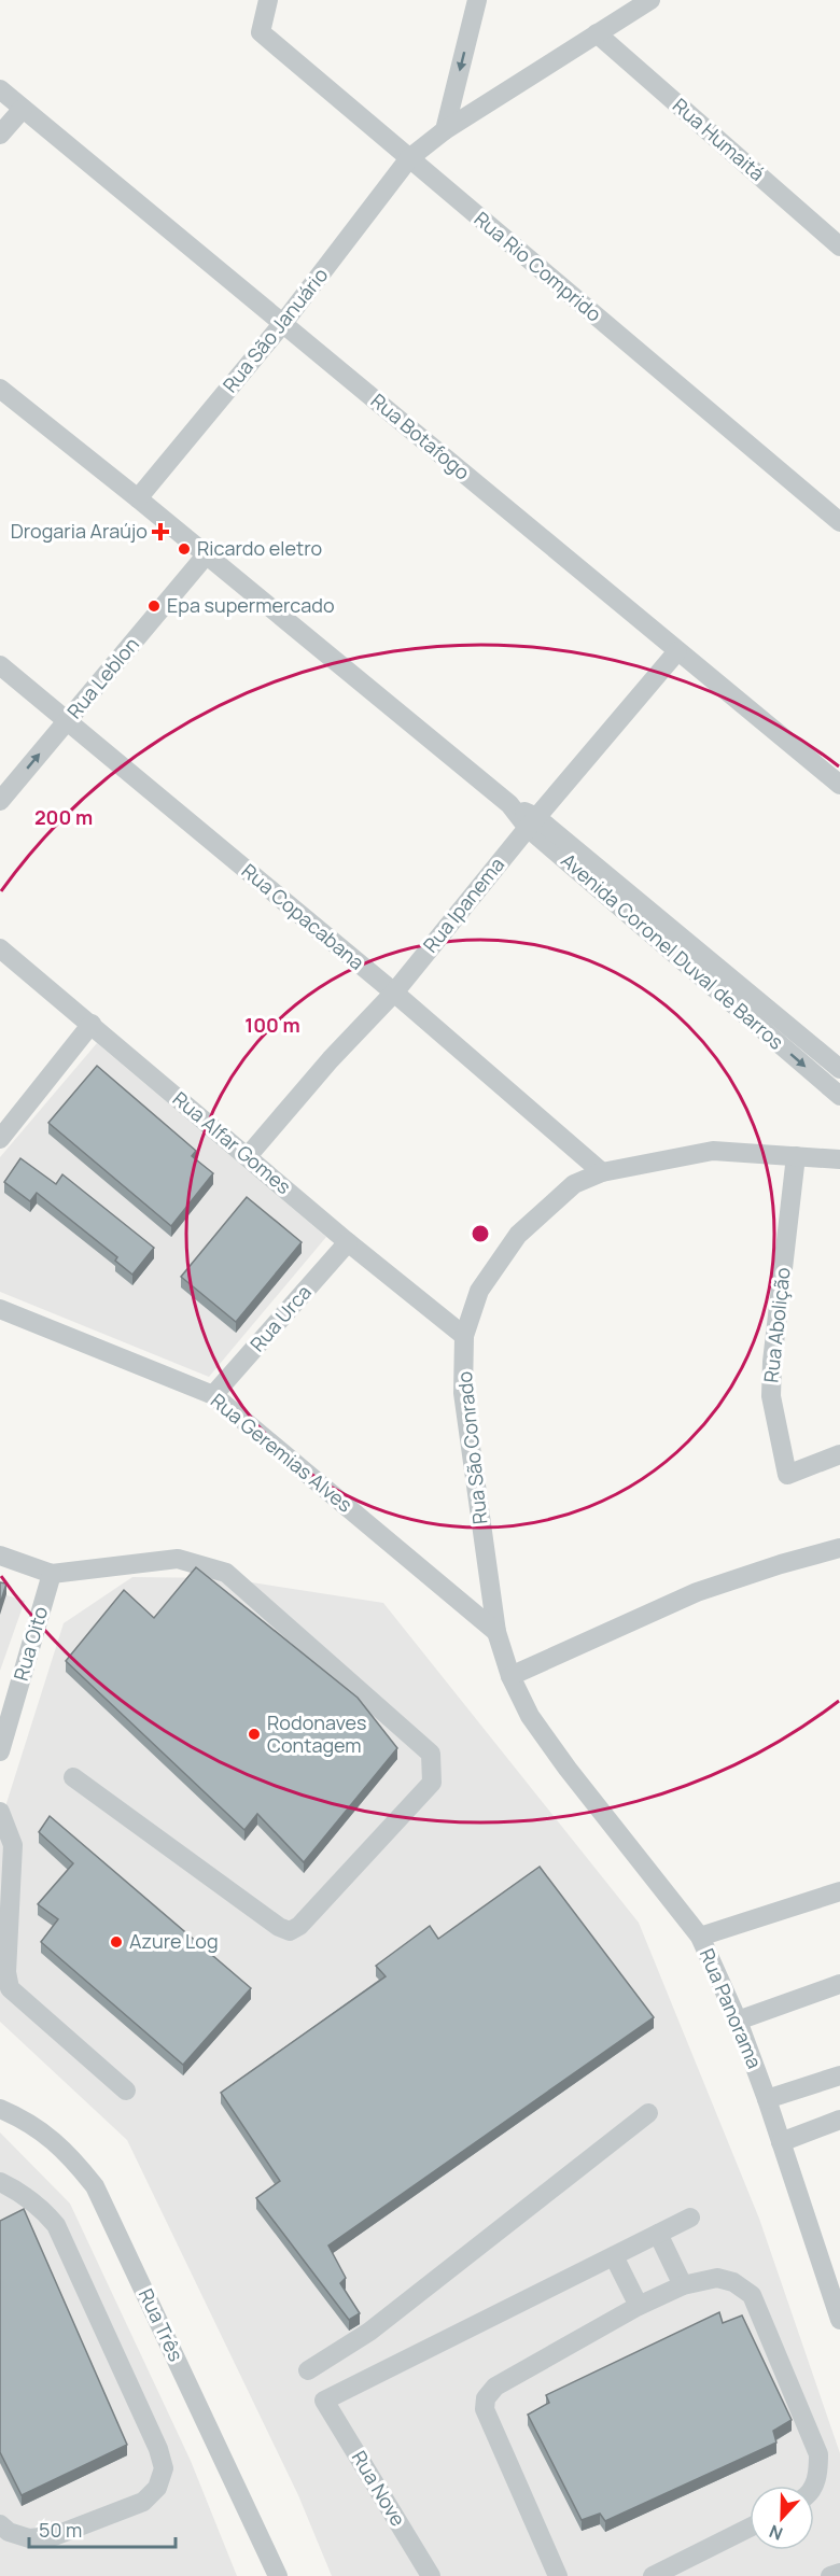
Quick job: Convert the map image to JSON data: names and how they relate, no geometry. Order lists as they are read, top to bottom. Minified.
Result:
{"streets":{"street":["Rua Humaitá","Rua Rio Comprido","Rua São Januário","Rua Botafogo","Rua Leblon","Rua Ipanema","Rua Copacabana","Avenida Coronel Duval de Barros","Rua Alfar Gomes","Rua Urca","Rua Abolição","Rua São Conrado","Rua Geremias Alves","Rua Oito","Rua Panorama","Rua Três","Rua Nove"]},"crossings":[["Rua Humaitá","Rua São Januário"],["Rua Rio Comprido","Rua São Januário"],["Rua São Januário","Rua Botafogo"],["Rua São Januário","Avenida Coronel Duval de Barros"],["Rua Botafogo","Rua Ipanema"],["Rua Leblon","Rua Copacabana"],["Rua Leblon","Avenida Coronel Duval de Barros"],["Rua Ipanema","Rua Copacabana"],["Rua Ipanema","Avenida Coronel Duval de Barros"],["Rua Ipanema","Rua Alfar Gomes"],["Rua Copacabana","Rua São Conrado"],["Rua Alfar Gomes","Rua Urca"],["Rua Alfar Gomes","Rua São Conrado"],["Rua Urca","Rua Geremias Alves"],["Rua Abolição","Rua São Conrado"],["Rua São Conrado","Rua Geremias Alves"],["Rua São Conrado","Rua Panorama"],["Rua Geremias Alves","Rua Panorama"]],"places":{"health":["Drogaria Araújo"],"other":["Ricardo eletro","Epa supermercado","Rodonaves Contagem","Azure Log"]},"scale_bar":"50 m","north":"bottom","rings":["200 m","100 m"]}
